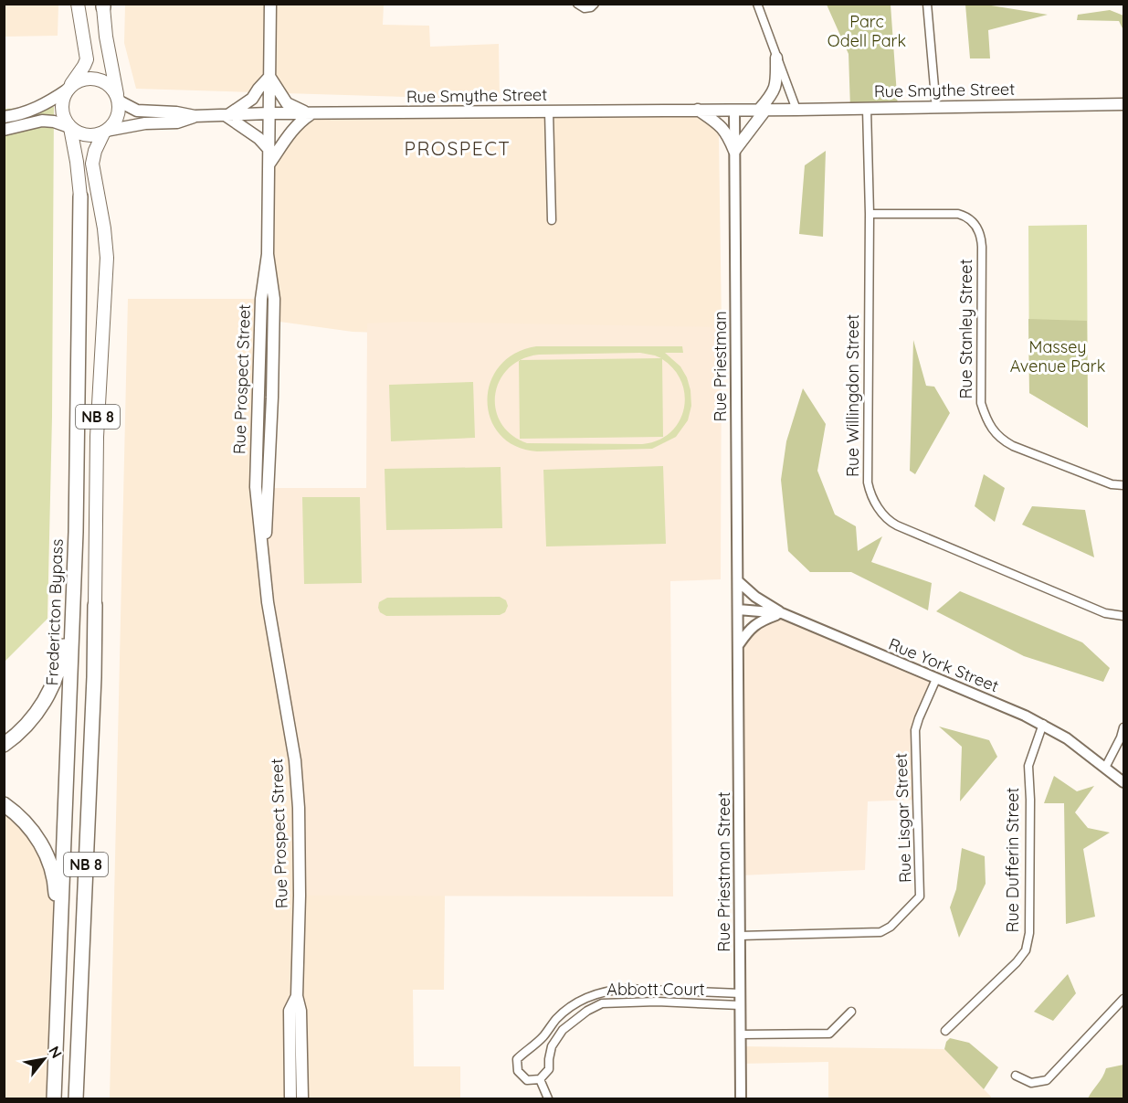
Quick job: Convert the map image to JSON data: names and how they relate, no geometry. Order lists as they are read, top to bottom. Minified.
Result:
{"streets":{"highway":["NB 8","Fredericton Bypass"],"main road":["Rue Smythe Street","Rue Prospect Street"],"street":["Rue Stanley Street","Rue Priestman","Rue Willingdon Street","Rue York Street","Rue Lisgar Street","Rue Dufferin Street","Rue Priestman Street","Abbott Court"]},"crossings":[["Rue Smythe Street","Rue Priestman"],["Rue Smythe Street","Rue Prospect Street"],["Rue Smythe Street","Rue Willingdon Street"],["Rue Smythe Street","NB 8"],["Rue Smythe Street","Fredericton Bypass"],["Rue Stanley Street","Rue Willingdon Street"],["Rue Priestman","Rue York Street"],["Rue Priestman","Rue Priestman Street"],["NB 8","Fredericton Bypass"],["Rue York Street","Rue Lisgar Street"],["Rue York Street","Rue Dufferin Street"],["Rue York Street","Rue Priestman Street"],["Rue Lisgar Street","Rue Priestman Street"],["Rue Priestman Street","Abbott Court"]],"districts":["PROSPECT"],"parks":["Parc Odell Park","Massey Avenue Park"],"north":"top right"}
